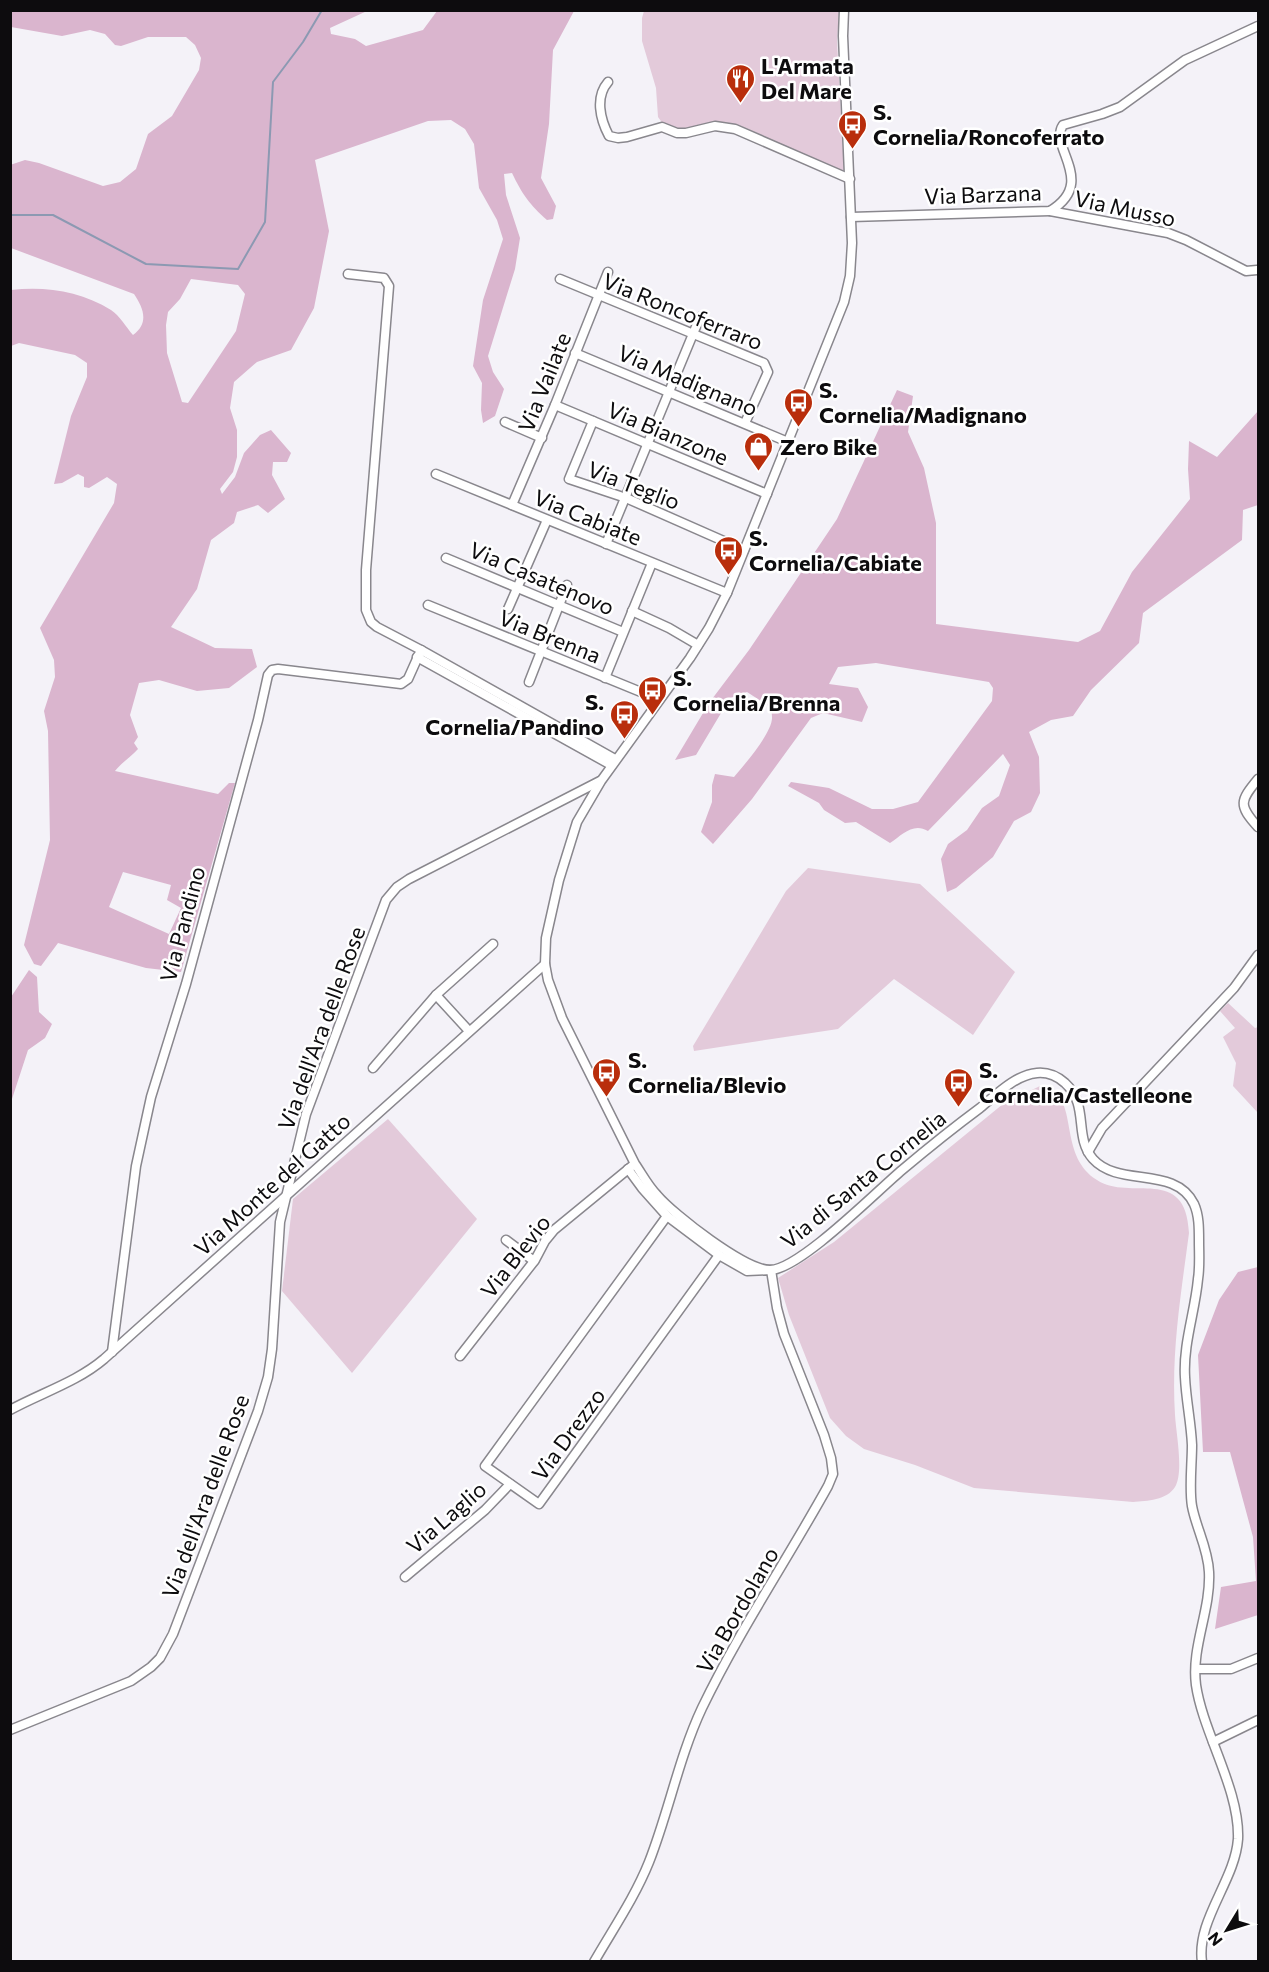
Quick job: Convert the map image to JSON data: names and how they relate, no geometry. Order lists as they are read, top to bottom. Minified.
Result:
{"streets":{"street":["Via Barzana","Via Musso","Via Roncoferraro","Via Madignano","Via Vailate","Via Bianzone","Via Teglio","Via Cabiate","Via Casatenovo","Via Brenna","Via Pandino","Via dell'Ara delle Rose","Via di Santa Cornelia","Via Monte del Gatto","Via Blevio","Via Drezzo","Via Laglio","Via Bordolano"]},"crossings":[["Via Barzana","Via Musso"],["Via Barzana","Via di Santa Cornelia"],["Via Roncoferraro","Via Madignano"],["Via Roncoferraro","Via Vailate"],["Via Madignano","Via Vailate"],["Via Madignano","Via di Santa Cornelia"],["Via Vailate","Via Bianzone"],["Via Vailate","Via Cabiate"],["Via Bianzone","Via Teglio"],["Via Bianzone","Via di Santa Cornelia"],["Via Teglio","Via di Santa Cornelia"],["Via Cabiate","Via Casatenovo"],["Via Cabiate","Via di Santa Cornelia"],["Via Casatenovo","Via Brenna"],["Via Brenna","Via di Santa Cornelia"],["Via Pandino","Via Monte del Gatto"],["Via dell'Ara delle Rose","Via di Santa Cornelia"],["Via dell'Ara delle Rose","Via Monte del Gatto"],["Via di Santa Cornelia","Via Monte del Gatto"],["Via di Santa Cornelia","Via Blevio"],["Via di Santa Cornelia","Via Drezzo"],["Via di Santa Cornelia","Via Bordolano"],["Via Drezzo","Via Laglio"]],"places":{"restaurant":["L'Armata Del Mare"],"bus stop":["S. Cornelia/Roncoferrato","S. Cornelia/Madignano","S. Cornelia/Cabiate","S. Cornelia/Brenna","S. Cornelia/Pandino","S. Cornelia/Blevio","S. Cornelia/Castelleone"],"shop":["Zero Bike"]},"north":"bottom left"}
